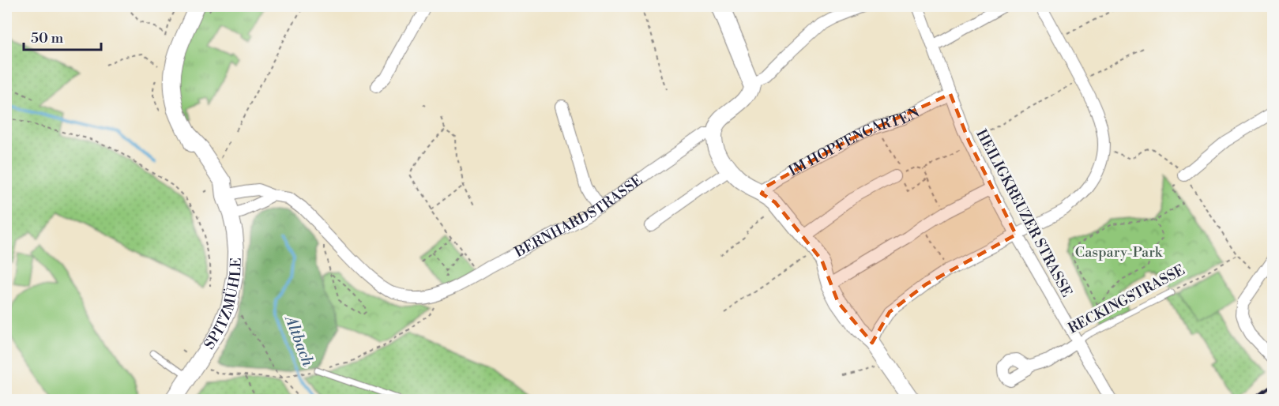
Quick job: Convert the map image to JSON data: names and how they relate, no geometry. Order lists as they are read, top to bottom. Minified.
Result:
{"streets":{"street":["IM HOPFENGARTEN","HEILIGKREUZER STRASSE","BERNHARDSTRASSE","RECKINGSTRASSE","SPITZMÜHLE"]},"crossings":[["IM HOPFENGARTEN","HEILIGKREUZER STRASSE"],["HEILIGKREUZER STRASSE","RECKINGSTRASSE"],["BERNHARDSTRASSE","SPITZMÜHLE"]],"water":["Altbach"],"parks":["Caspary-Park"],"scale_bar":"50 m"}
